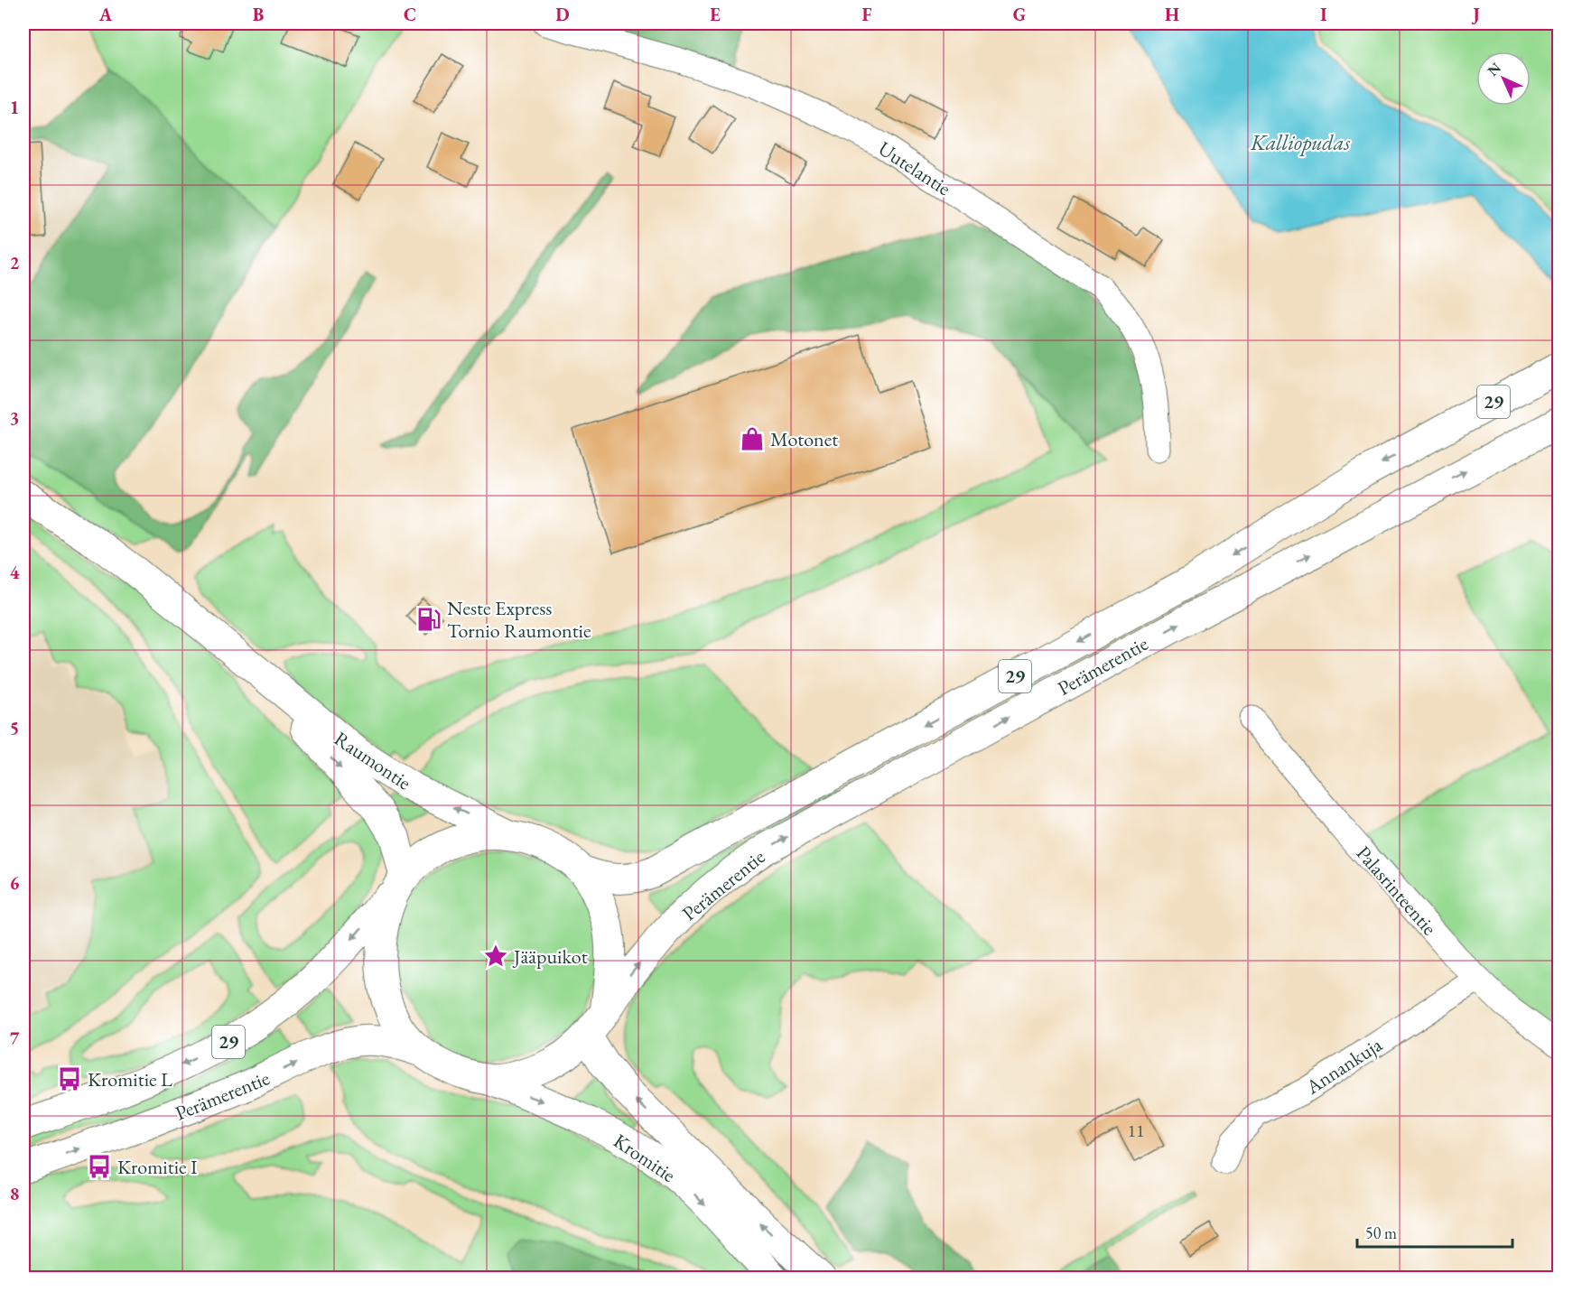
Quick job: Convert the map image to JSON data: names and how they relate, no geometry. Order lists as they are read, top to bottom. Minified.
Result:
{"streets":{"main road":["29","Perämerentie","Raumontie","Kromitie"],"street":["Uutelantie","Palasrinteentie","Annankuja"]},"crossings":[["29","Perämerentie"],["29","Raumontie"],["29","Kromitie"],["Palasrinteentie","Annankuja"]],"water":["Kalliopudas"],"places":{"shop":["Motonet"],"fuel station":["Neste Express Tornio Raumontie"],"place":["Jääpuikot"],"bus stop":["Kromitie L","Kromitie I"]},"house_numbers":["11"],"scale_bar":"50 m","north":"top left","grid":{"columns":["A","B","C","D","E","F","G","H","I","J"],"rows":["1","2","3","4","5","6","7","8"]}}
